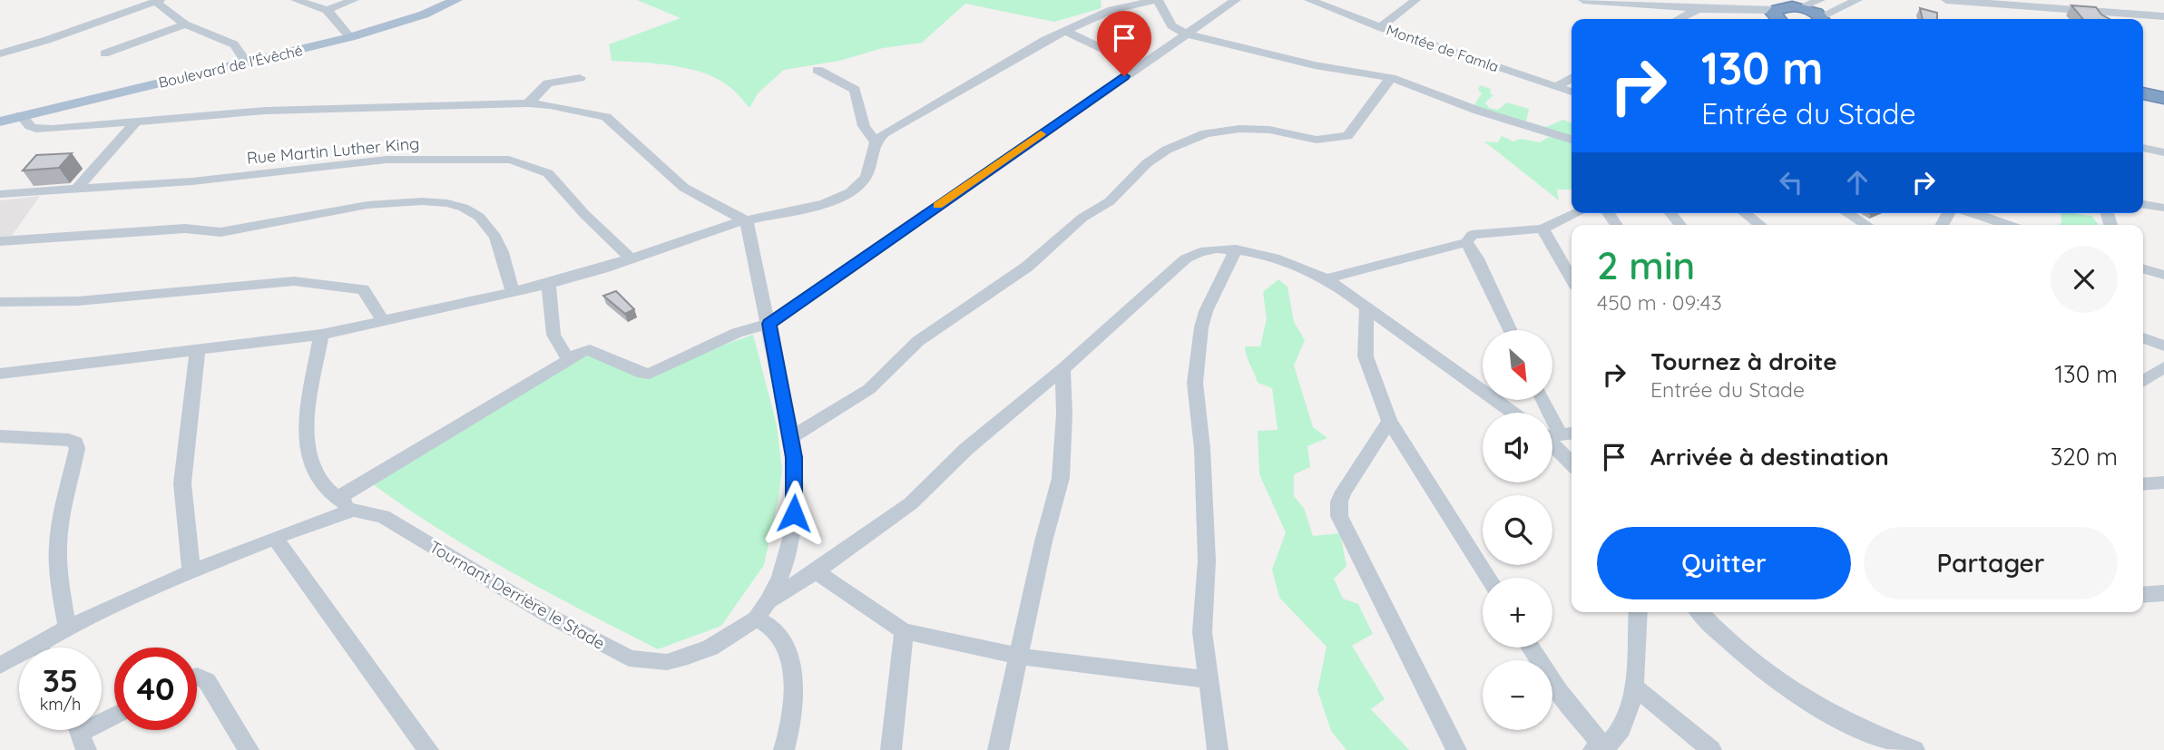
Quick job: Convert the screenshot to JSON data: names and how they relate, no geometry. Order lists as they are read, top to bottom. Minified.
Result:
{"streets":{"main road":["Boulevard de l'Évêché"],"street":["Montée de Famla","Rue Martin Luther King","Tournant Derrière le Stade"]},"north":"bottom right","page":{"turn":["130 m","Entrée du Stade"],"heading":["2 min","450 m · 09:43"],"map_buttons":["+","−"],"list":[{"name":"Tournez à droite","note":"Entrée du Stade","value":"130 m"},{"name":"Arrivée à destination","value":"320 m"}],"buttons":["Quitter","Partager"],"speed":"35 km/h","limit":"40"}}
